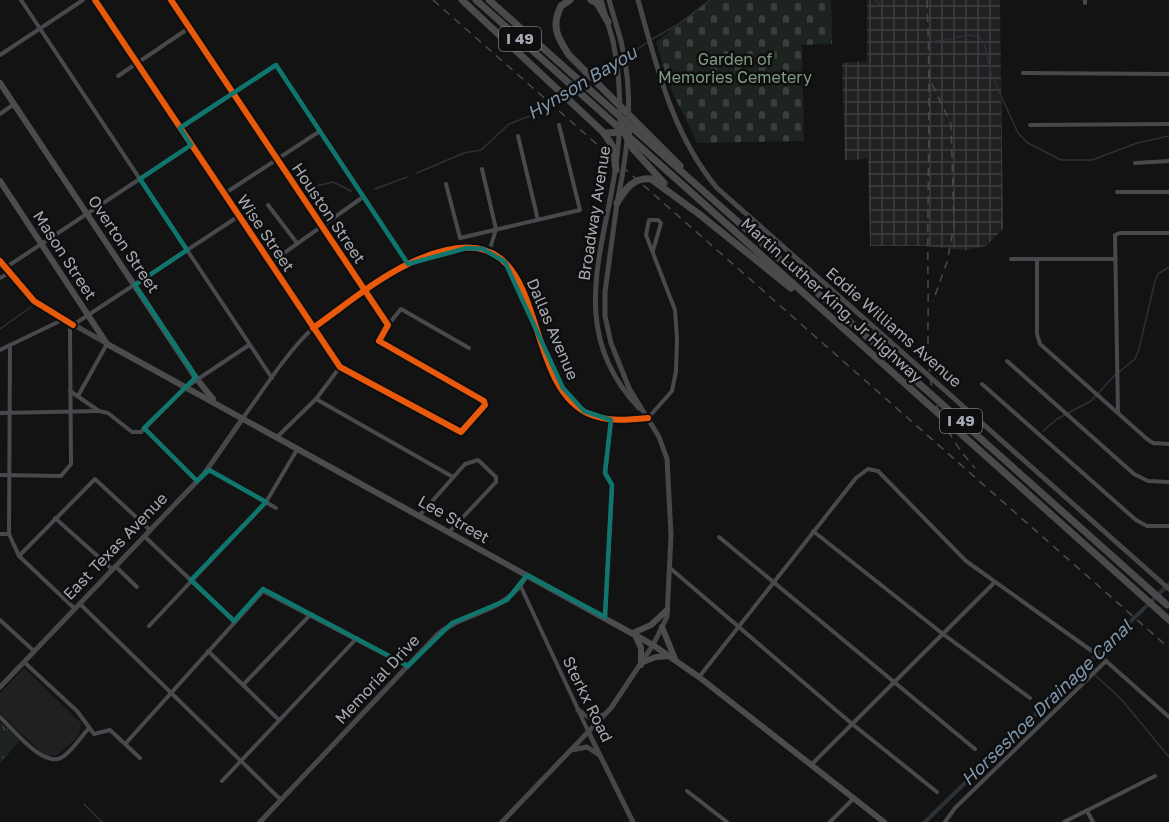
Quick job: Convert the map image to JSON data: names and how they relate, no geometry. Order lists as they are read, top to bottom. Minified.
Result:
{"streets":{"highway":["I 49","Martin Luther King, Jr Highway"],"main road":["Broadway Avenue","Overton Street","Mason Street","Eddie Williams Avenue","Lee Street","East Texas Avenue","Memorial Drive","Sterkx Road"],"street":["Houston Street","Wise Street","Dallas Avenue"]},"crossings":[["Houston Street","Wise Street"],["Broadway Avenue","Dallas Avenue"],["Broadway Avenue","Lee Street"],["Broadway Avenue","Sterkx Road"],["Overton Street","Lee Street"],["Mason Street","Lee Street"],["Lee Street","East Texas Avenue"],["Lee Street","Memorial Drive"],["Memorial Drive","Sterkx Road"]],"water":["Hynson Bayou","Horseshoe Drainage Canal"],"parks":["Garden of Memories Cemetery"]}
